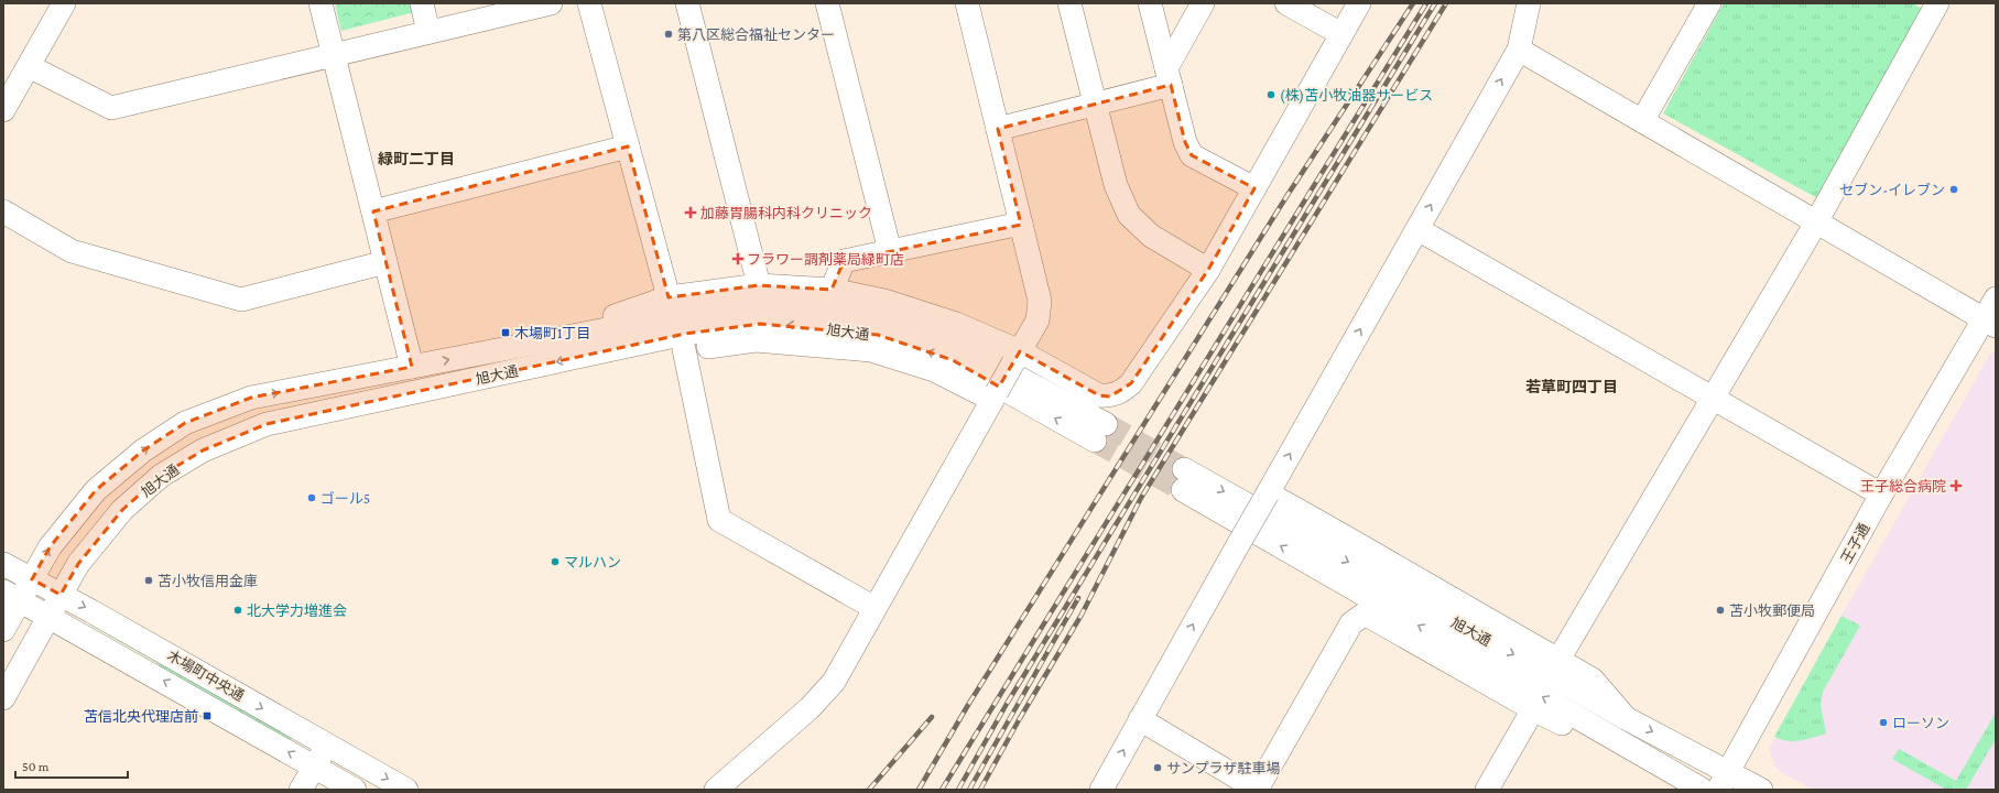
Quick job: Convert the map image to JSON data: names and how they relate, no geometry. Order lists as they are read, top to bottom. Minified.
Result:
{"streets":{"street":["旭大通","王子通","木場町中央通"]},"crossings":[["旭大通","王子通"],["旭大通","木場町中央通"]],"districts":["緑町二丁目","若草町四丁目"],"places":{"other":["第八区総合福祉センター","(株)苫小牧油器サービス","セブン-イレブン","ゴール5","マルハン","苫小牧信用金庫","北大学力増進会","苫小牧郵便局","ローソン","サンプラザ駐車場"],"health":["加藤胃腸科内科クリニック","フラワー調剤薬局緑町店","王子総合病院"],"transit":["木場町1丁目","苫信北央代理店前"]},"scale_bar":"50 m"}
